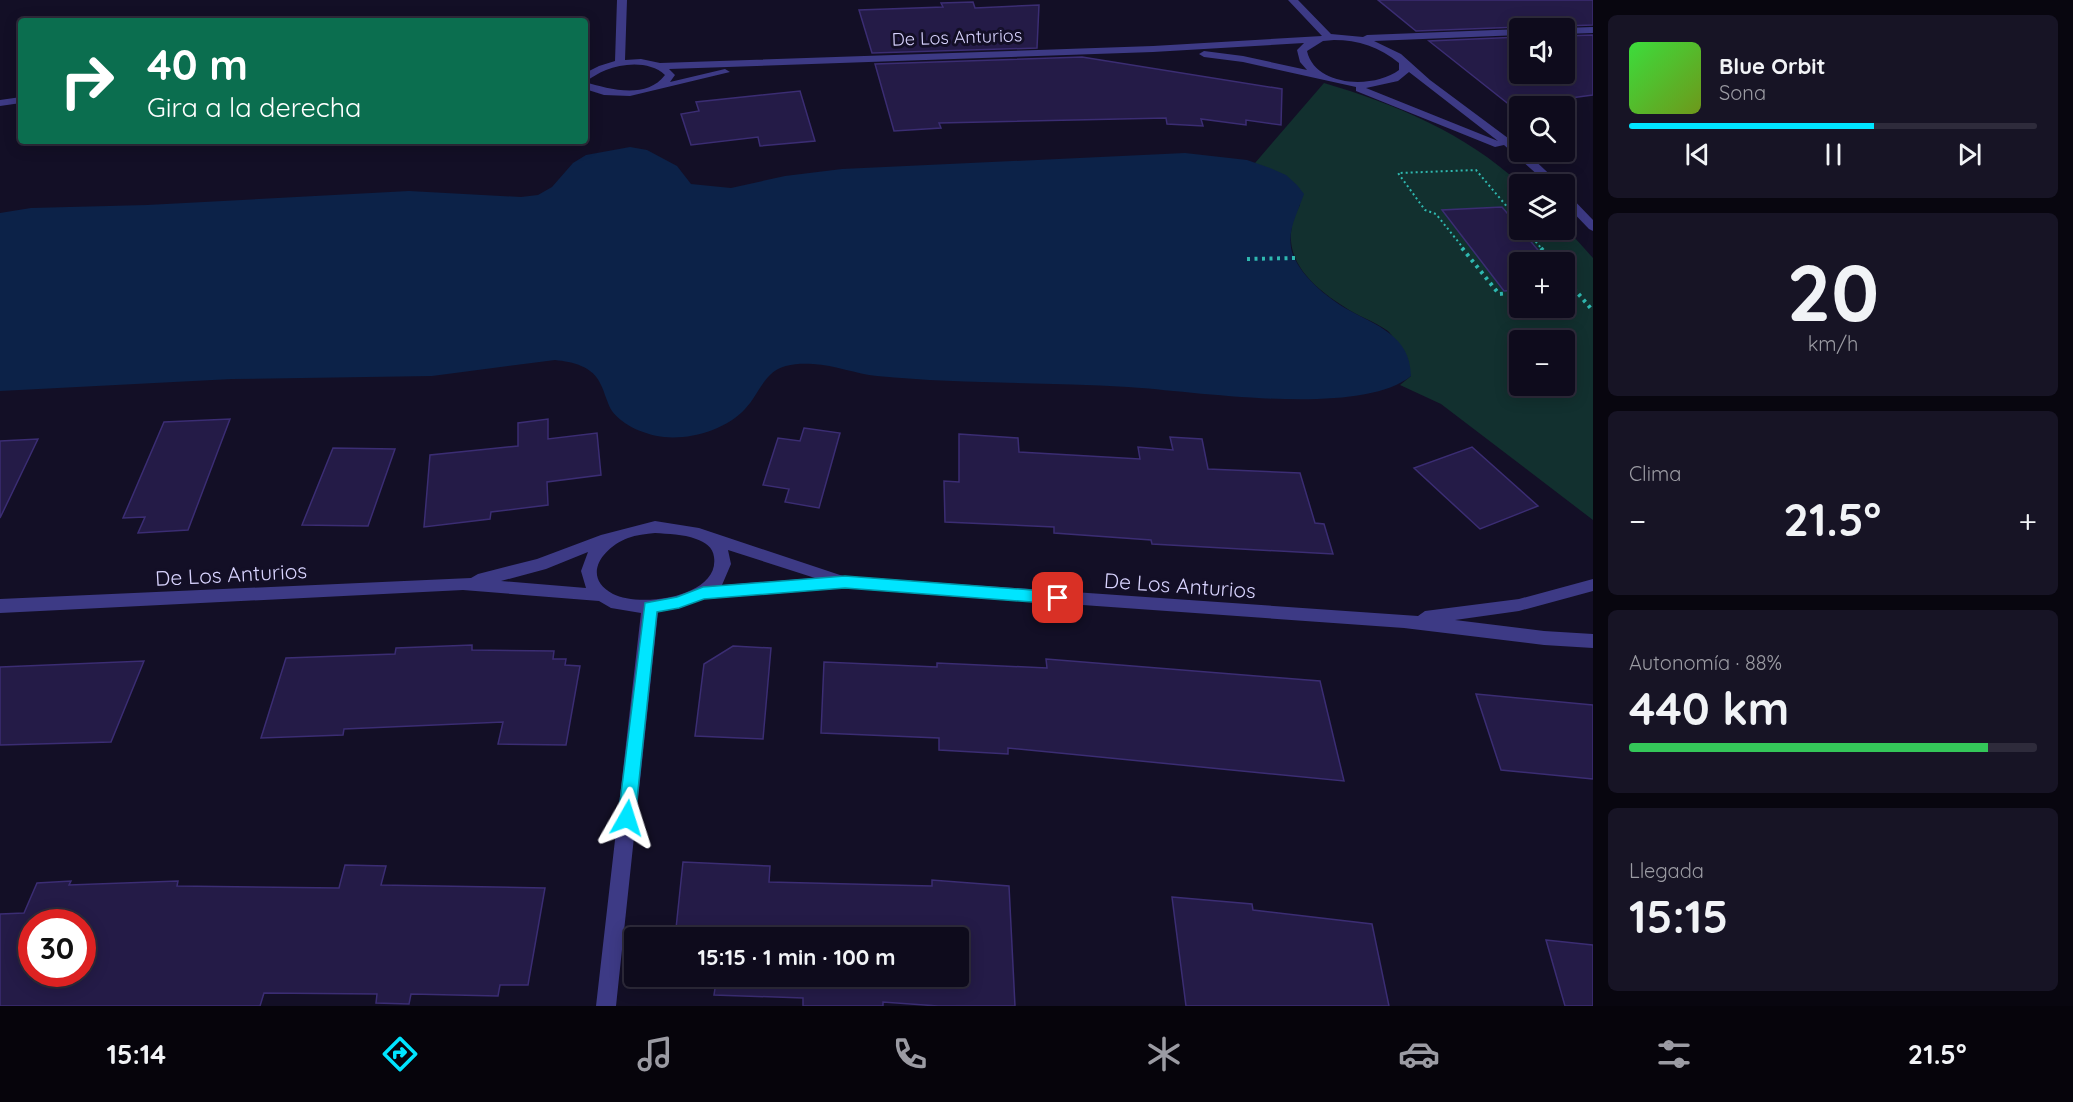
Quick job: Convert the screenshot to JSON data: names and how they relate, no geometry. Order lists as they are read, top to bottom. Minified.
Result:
{"streets":{"street":["De Los Anturios"]},"page":{"map_buttons":["+","−"],"turn":["40 m","Gira a la derecha"],"song":["Blue Orbit","Sona"],"tile":[["20","km/h"],"Clima",["Autonomía · 88%","440 km"],["Llegada","15:15"]],"heat":["−","21.5°","+"],"limit":"30","trip":"15:15 · 1 min · 100 m","tabs":["15:14","21.5°"]}}
